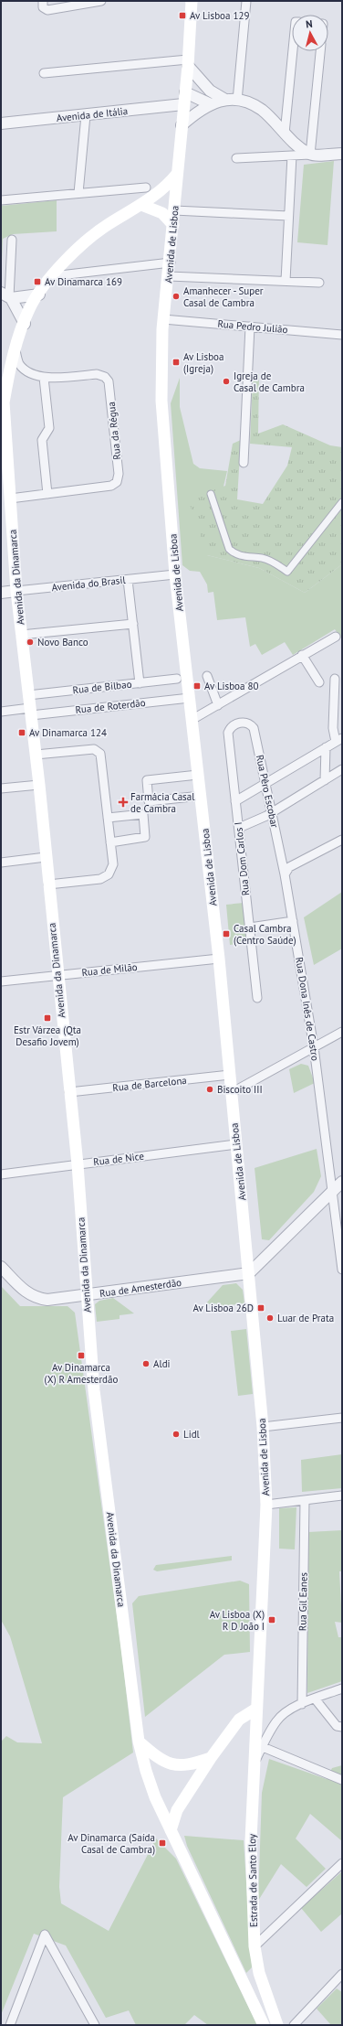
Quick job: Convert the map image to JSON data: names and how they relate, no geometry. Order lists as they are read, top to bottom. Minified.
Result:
{"streets":{"main road":["Avenida de Lisboa","Avenida da Dinamarca","Estrada de Santo Eloy"],"street":["Avenida de Itália","Rua Pedro Julião","Rua da Régua","Avenida do Brasil","Rua de Bilbao","Rua de Roterdão","Rua Pêro Escobar","Rua Dom Carlos I","Rua de Milão","Rua Dona Inês de Castro","Rua de Barcelona","Rua de Nice","Rua de Amesterdão","Rua Gil Eanes"]},"crossings":[["Avenida de Itália","Avenida de Lisboa"],["Avenida de Lisboa","Rua Pedro Julião"],["Avenida de Lisboa","Avenida da Dinamarca"],["Avenida de Lisboa","Avenida do Brasil"],["Avenida de Lisboa","Rua de Roterdão"],["Avenida de Lisboa","Rua de Milão"],["Avenida de Lisboa","Rua de Barcelona"],["Avenida de Lisboa","Rua de Nice"],["Avenida de Lisboa","Rua de Amesterdão"],["Avenida de Lisboa","Estrada de Santo Eloy"],["Rua da Régua","Avenida da Dinamarca"],["Avenida da Dinamarca","Avenida do Brasil"],["Avenida da Dinamarca","Rua de Bilbao"],["Avenida da Dinamarca","Rua de Roterdão"],["Avenida da Dinamarca","Rua de Milão"],["Avenida da Dinamarca","Rua de Barcelona"],["Avenida da Dinamarca","Rua de Nice"],["Avenida da Dinamarca","Rua de Amesterdão"],["Rua Pêro Escobar","Rua Dom Carlos I"],["Rua Pêro Escobar","Rua Dona Inês de Castro"]],"places":{"transit":["Av Lisboa 129","Av Dinamarca 169","Av Lisboa (Igreja)","Av Lisboa 80","Av Dinamarca 124","Casal Cambra (Centro Saúde)","Estr Várzea (Qta Desafio Jovem)","Av Lisboa 26D","Av Dinamarca (X) R Amesterdão","Av Lisboa (X) R D João I","Av Dinamarca (Saída Casal de Cambra)"],"other":["Amanhecer - Super Casal de Cambra","Igreja de Casal de Cambra","Novo Banco","Biscoito III","Luar de Prata","Aldi","Lidl"],"health":["Farmácia Casal de Cambra"]},"north":"top"}
